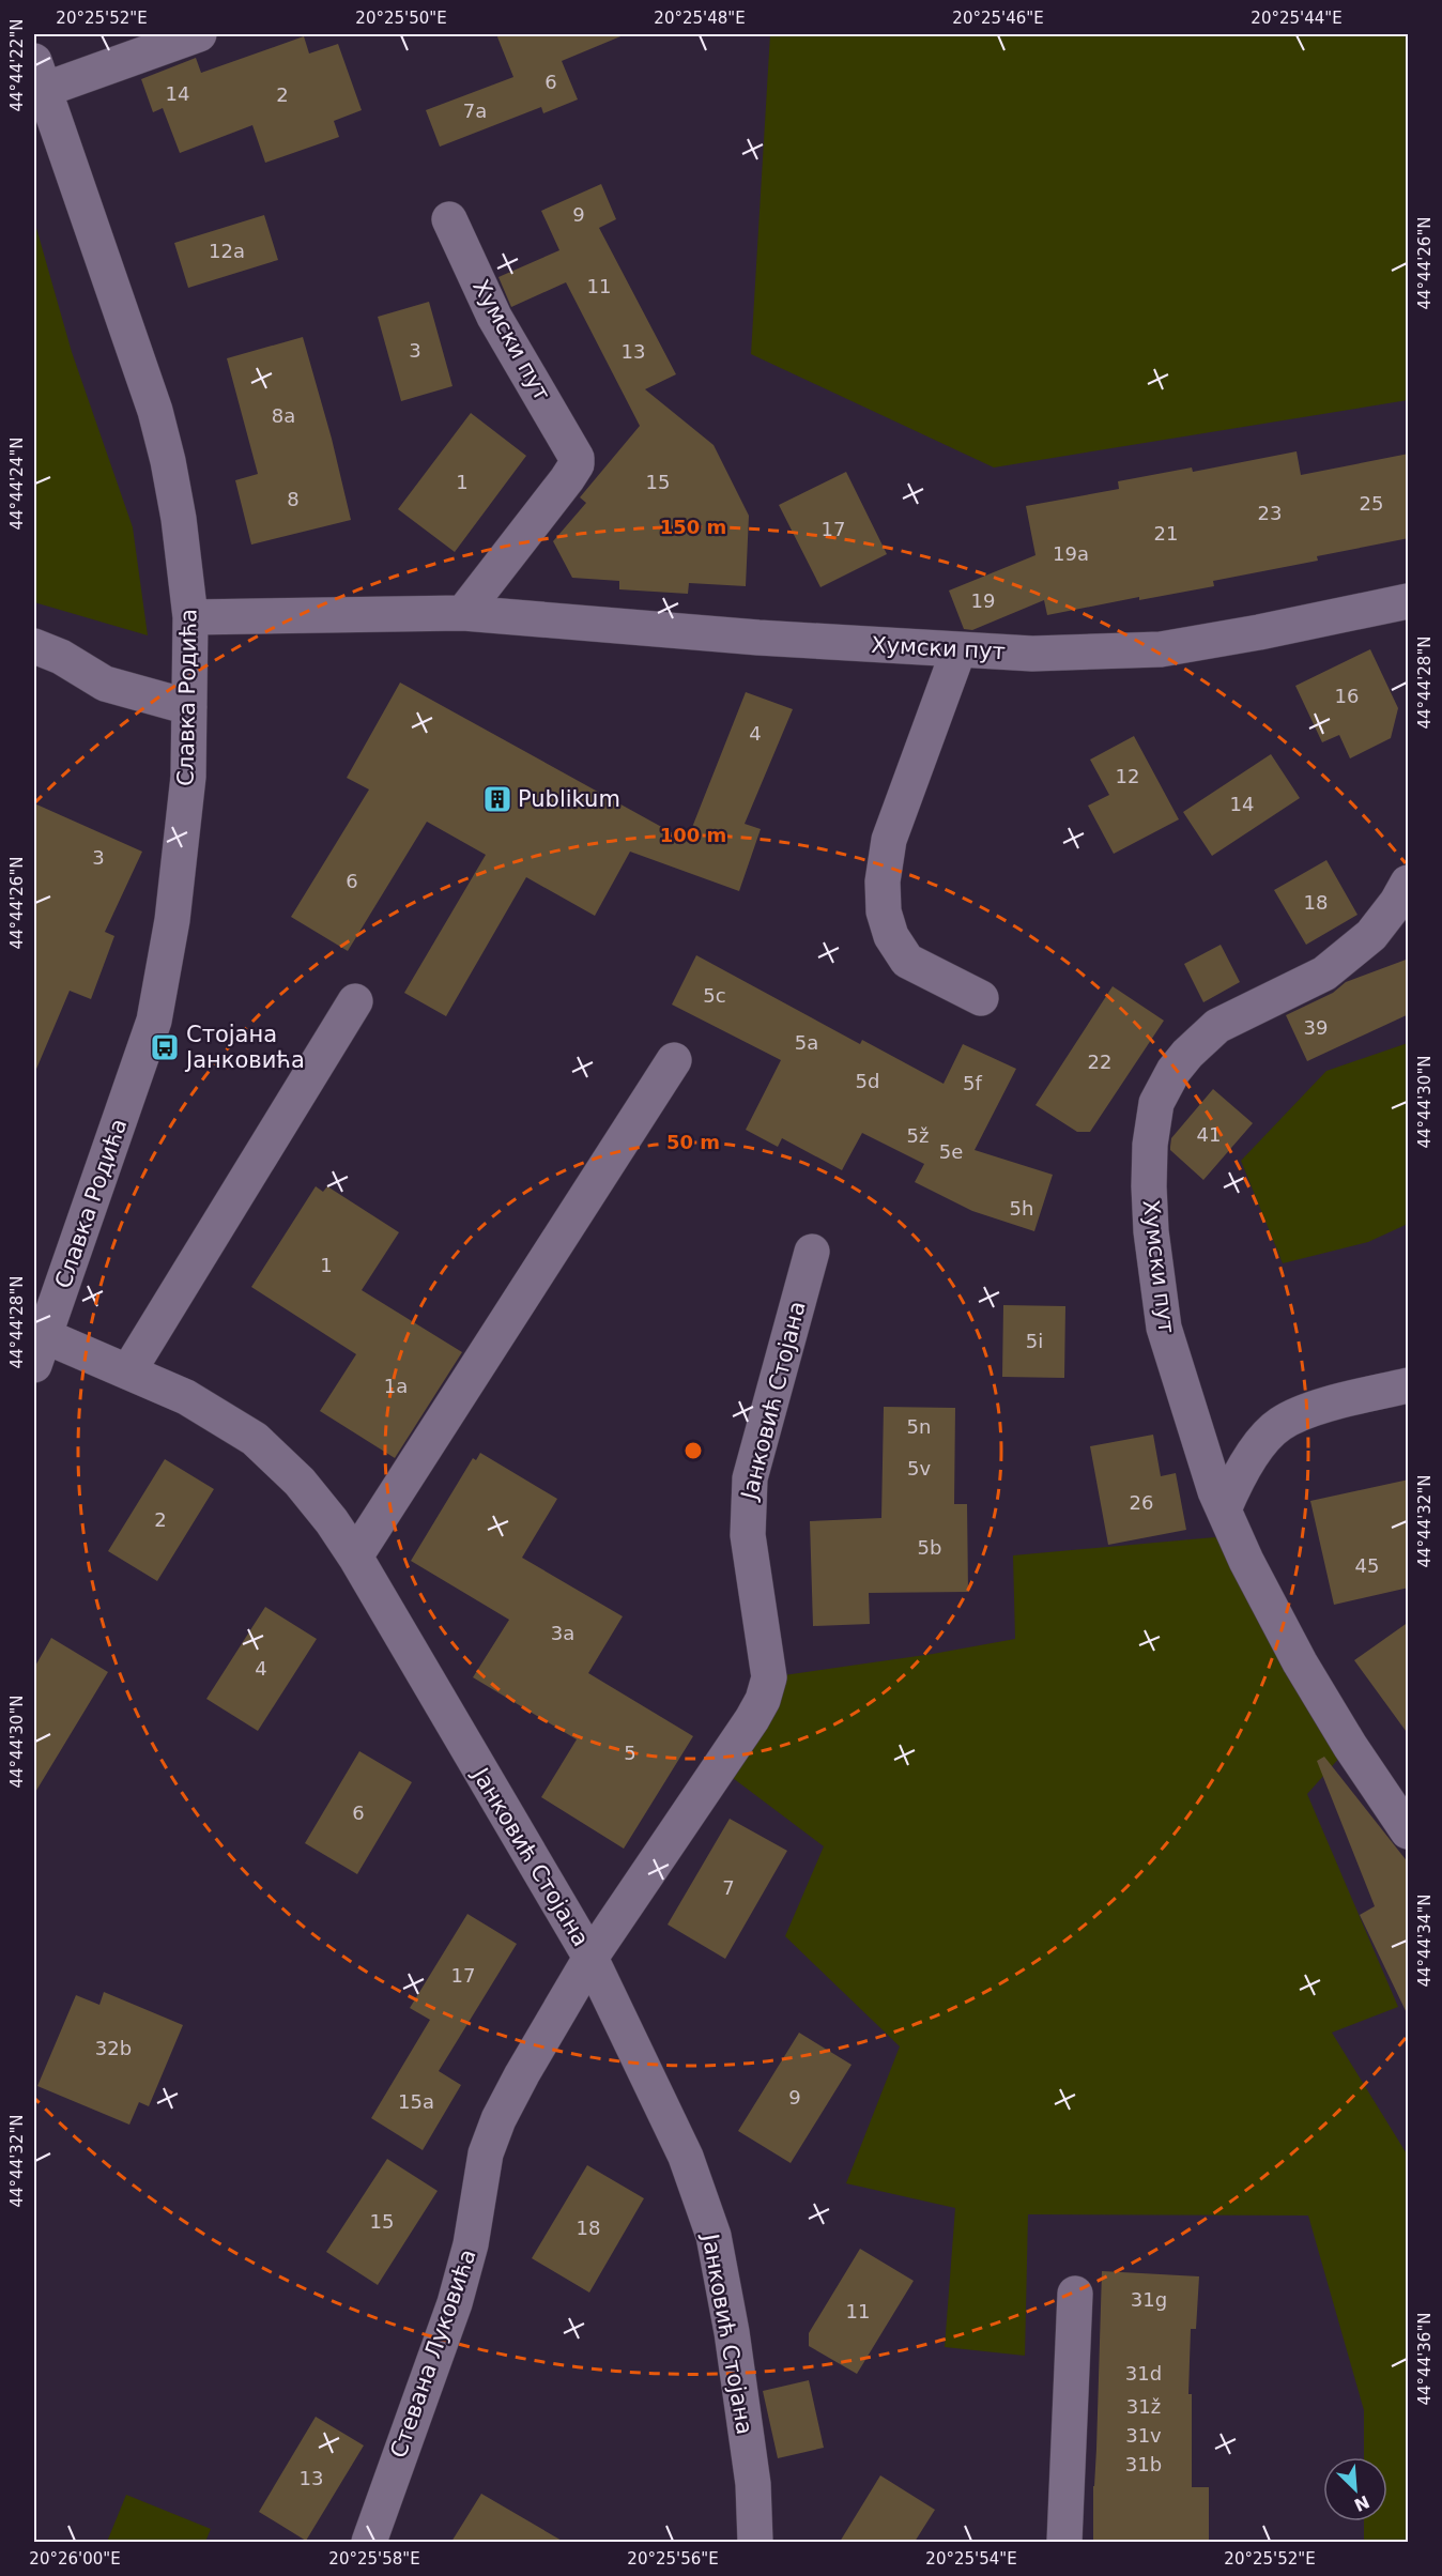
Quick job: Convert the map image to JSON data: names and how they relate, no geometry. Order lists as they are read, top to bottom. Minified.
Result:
{"streets":{"street":["Хумски пут","Славка Родића","Јанковић Стојана","Стевана Луковића"]},"crossings":[["Хумски пут","Славка Родића"],["Славка Родића","Јанковић Стојана"],["Јанковић Стојана","Стевана Луковића"]],"places":{"building":["Publikum"],"bus stop":["Стојана Јанковића"]},"house_numbers":["6","14","2","7a","9","12a","11","3","13","8a","1","15","8","25","23","17","21","19a","19","16","4","12","14","3","6","18","5c","39","5a","22","5d","5f","41","5ž","5e","5h","1","5i","1a","5n","5v","26","2","5b","45","3a","4","5","6","7","17","32b","9","15a","15","18","31g","11","31d","31ž","31v","31b","13"],"north":"bottom right","coordinates":["20°25'52\"E","20°25'50\"E","20°25'48\"E","20°25'46\"E","20°25'44\"E","44°44'22\"N","44°44'26\"N","44°44'24\"N","44°44'28\"N","44°44'30\"N","44°44'32\"N","44°44'34\"N","44°44'36\"N","20°26'00\"E","20°25'58\"E","20°25'56\"E","20°25'54\"E"],"rings":["150 m","100 m","50 m"]}
